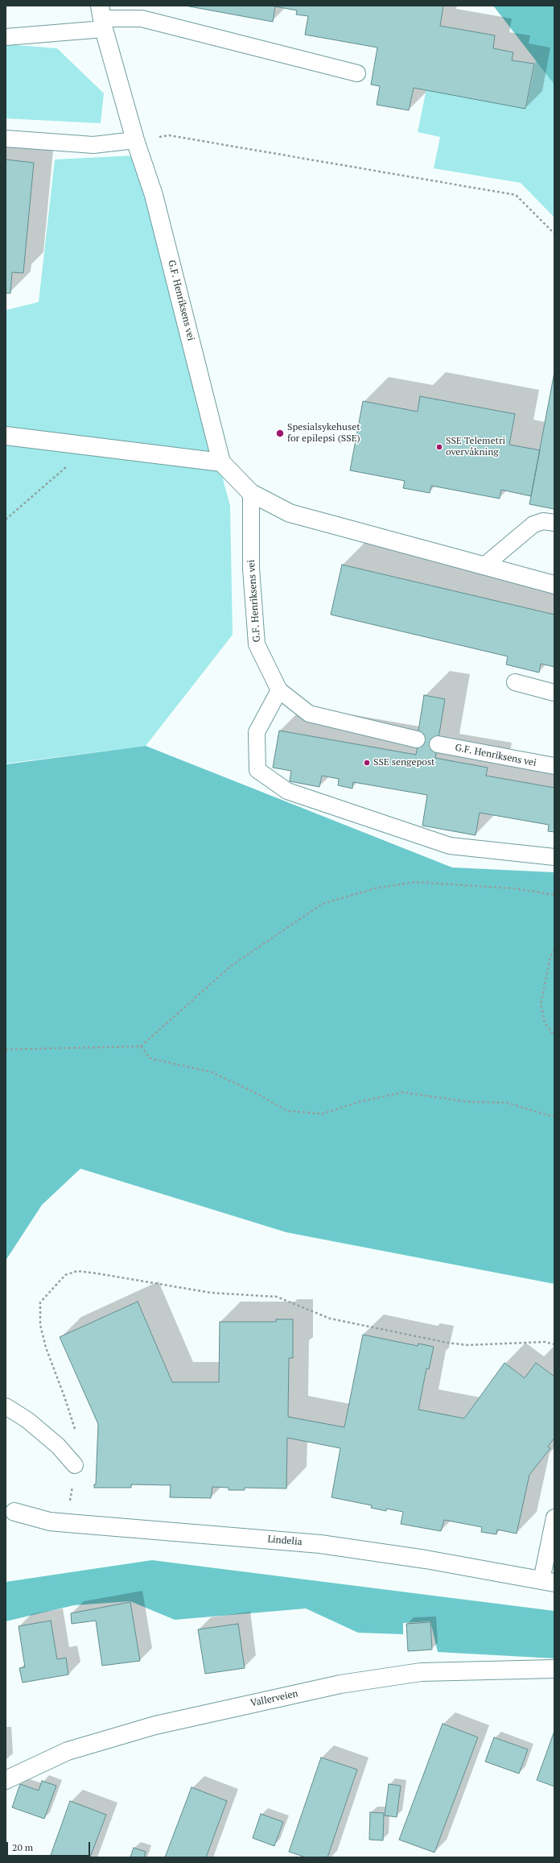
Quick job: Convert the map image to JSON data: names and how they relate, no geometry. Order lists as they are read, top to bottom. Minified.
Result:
{"streets":{"street":["G.F. Henriksens vei","Lindelia","Vallerveien"]},"places":["Spesialsykehuset for epilepsi (SSE)","SSE Telemetri overvåkning","SSE sengepost"],"scale_bar":"20 m"}
